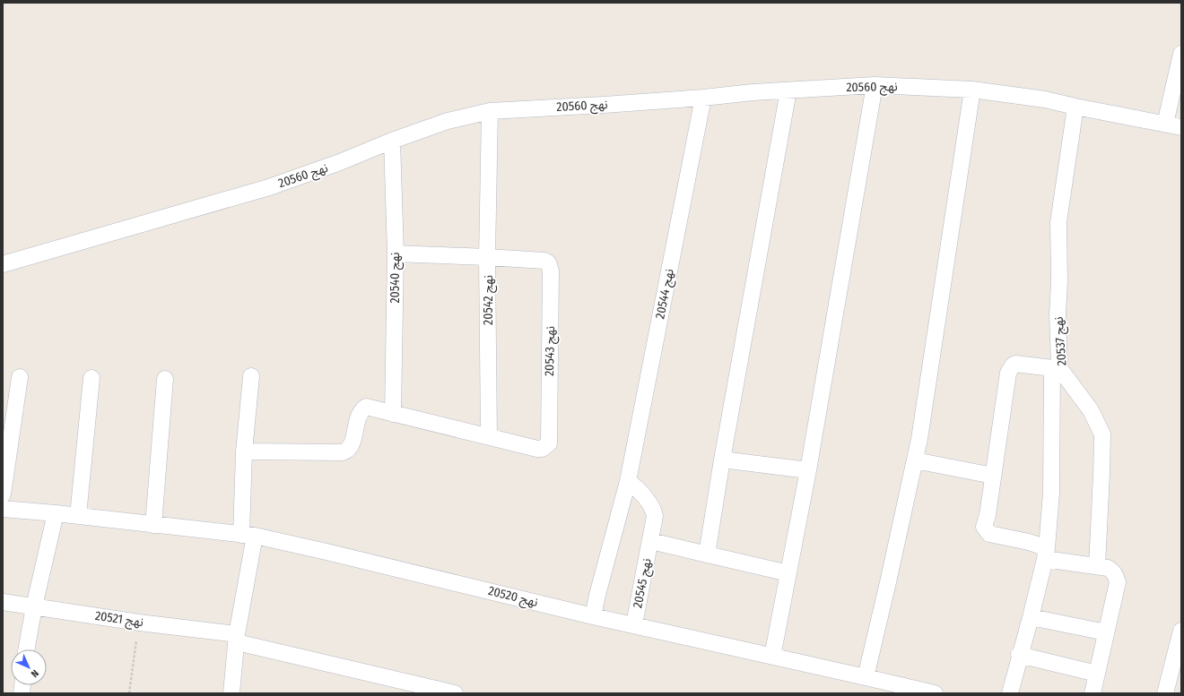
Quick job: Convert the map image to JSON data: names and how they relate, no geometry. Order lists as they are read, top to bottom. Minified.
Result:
{"streets":{"street":["نهج 20560","نهج 20540","نهج 20544","نهج 20542","نهج 20537","نهج 20543","نهج 20545","نهج 20520","نهج 20521"]},"crossings":[["نهج 20560","نهج 20540"],["نهج 20560","نهج 20544"],["نهج 20560","نهج 20537"],["نهج 20540","نهج 20542"],["نهج 20544","نهج 20545"],["نهج 20544","نهج 20520"],["نهج 20542","نهج 20543"],["نهج 20545","نهج 20520"]],"north":"bottom right"}
